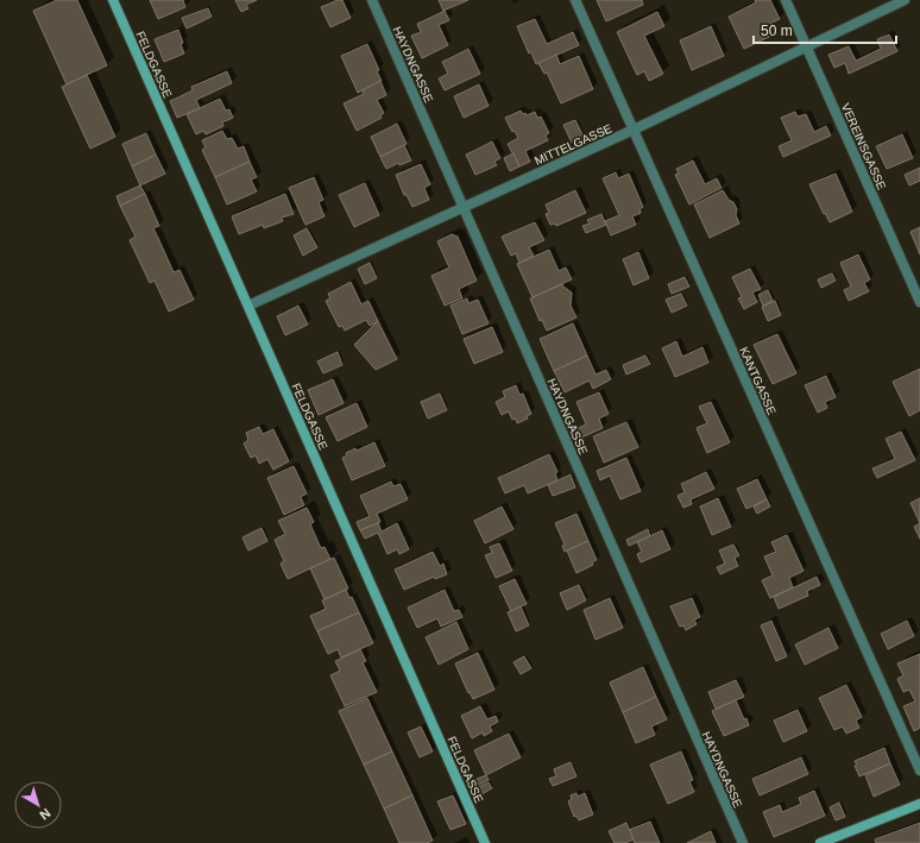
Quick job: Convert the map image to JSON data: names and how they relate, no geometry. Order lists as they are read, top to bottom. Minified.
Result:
{"streets":{"street":["FELDGASSE","HAYDNGASSE","MITTELGASSE","VEREINSGASSE","KANTGASSE"]},"crossings":[["FELDGASSE","MITTELGASSE"],["HAYDNGASSE","MITTELGASSE"],["MITTELGASSE","VEREINSGASSE"],["MITTELGASSE","KANTGASSE"]],"scale_bar":"50 m","north":"bottom right"}
